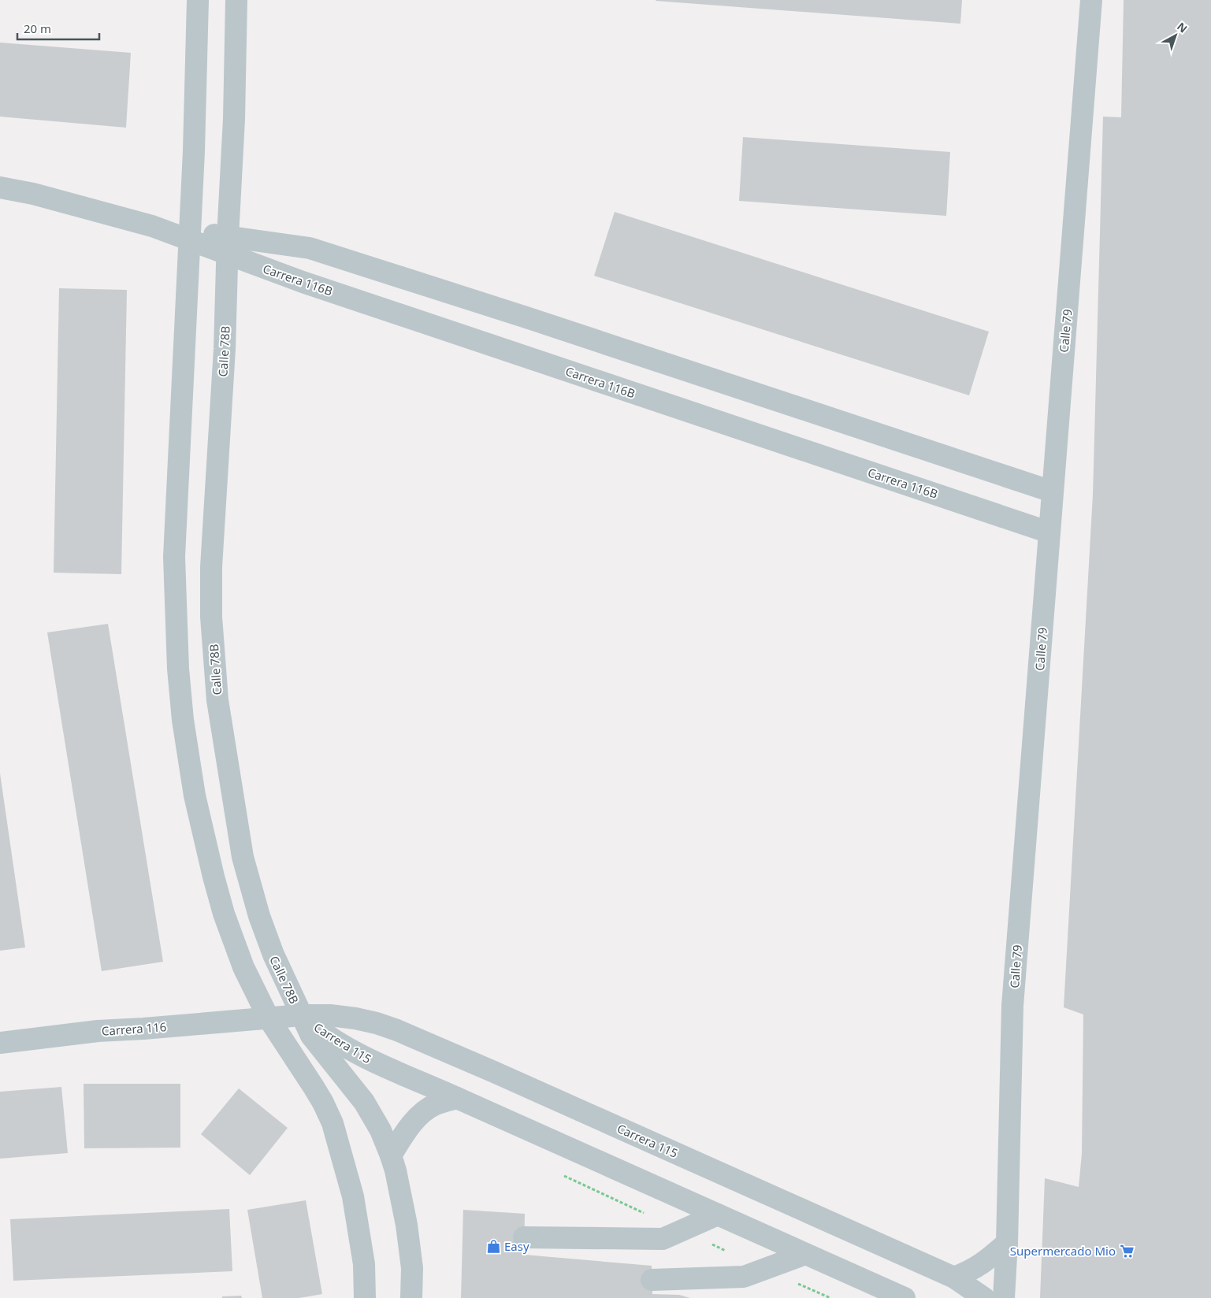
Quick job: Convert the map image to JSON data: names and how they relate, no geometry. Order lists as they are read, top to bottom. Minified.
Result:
{"streets":{"street":["Carrera 116B","Calle 79","Calle 78B","Carrera 116","Carrera 115"]},"crossings":[["Carrera 116B","Calle 79"],["Carrera 116B","Calle 78B"],["Calle 78B","Carrera 115"],["Carrera 116","Carrera 115"]],"places":{"shop":["Easy"],"supermarket":["Supermercado Mio"]},"scale_bar":"20 m","north":"top right"}
